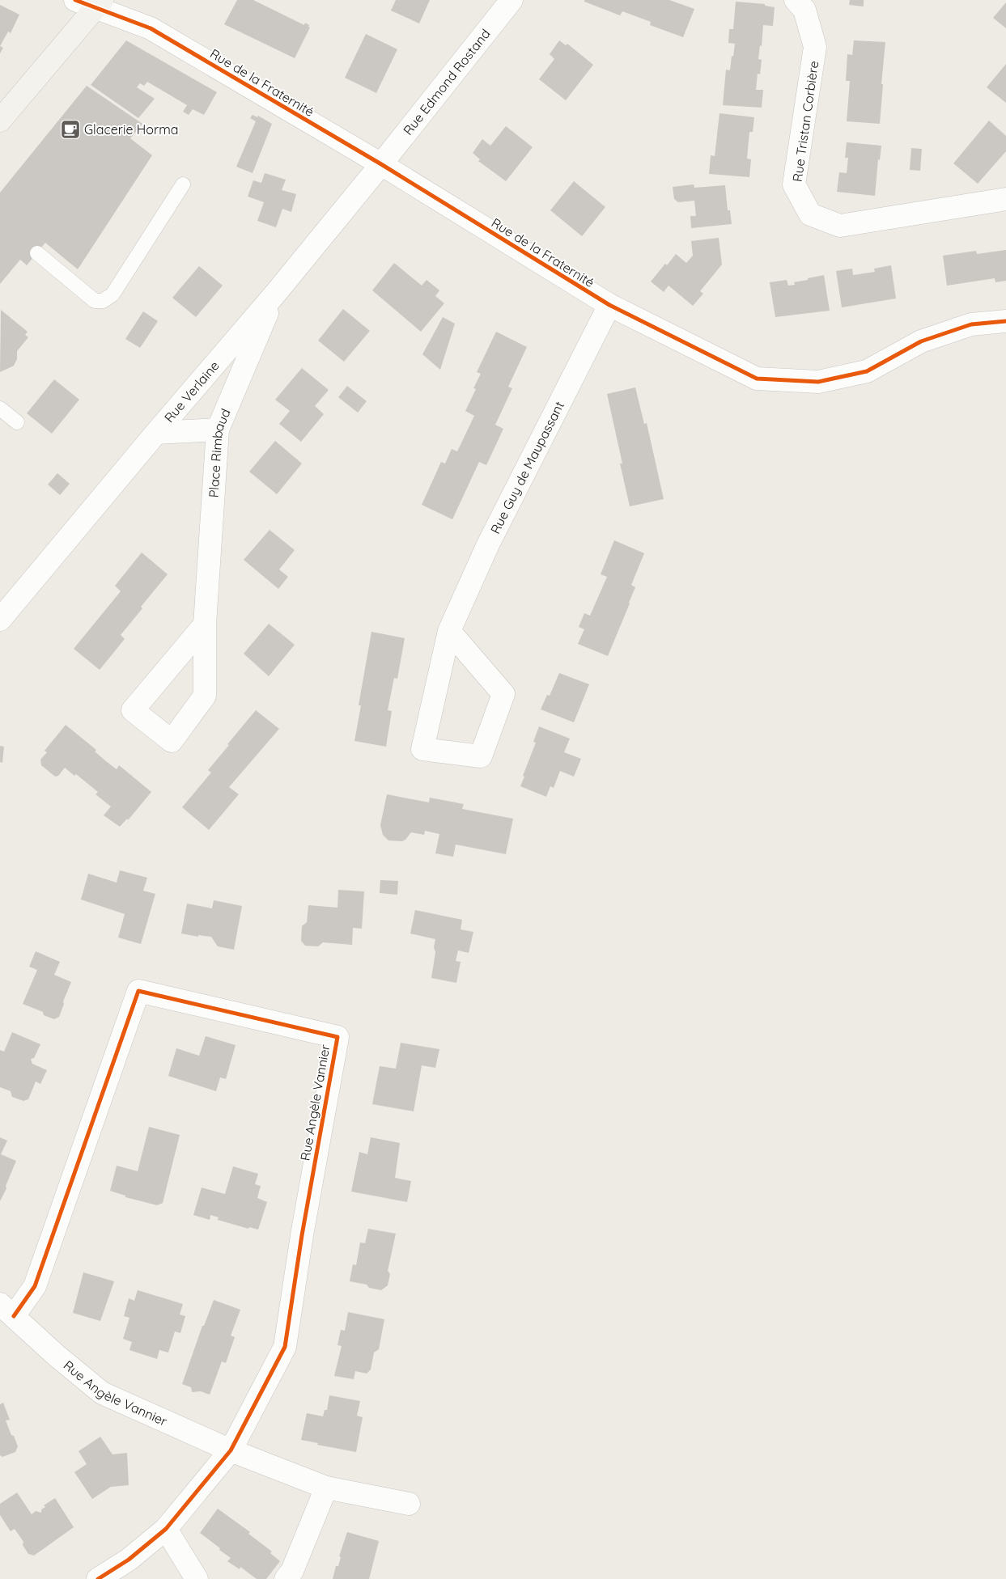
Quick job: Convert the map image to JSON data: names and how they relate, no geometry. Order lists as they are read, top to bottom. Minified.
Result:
{"streets":{"street":["Rue de la Fraternité","Rue Edmond Rostand","Rue Tristan Corbière","Rue Verlaine","Place Rimbaud","Rue Guy de Maupassant","Rue Angèle Vannier"]},"crossings":[["Rue de la Fraternité","Rue Edmond Rostand"],["Rue de la Fraternité","Rue Verlaine"],["Rue de la Fraternité","Rue Guy de Maupassant"],["Rue Edmond Rostand","Rue Verlaine"],["Rue Verlaine","Place Rimbaud"]],"places":{"cafe":["Glacerie Horma"]}}
